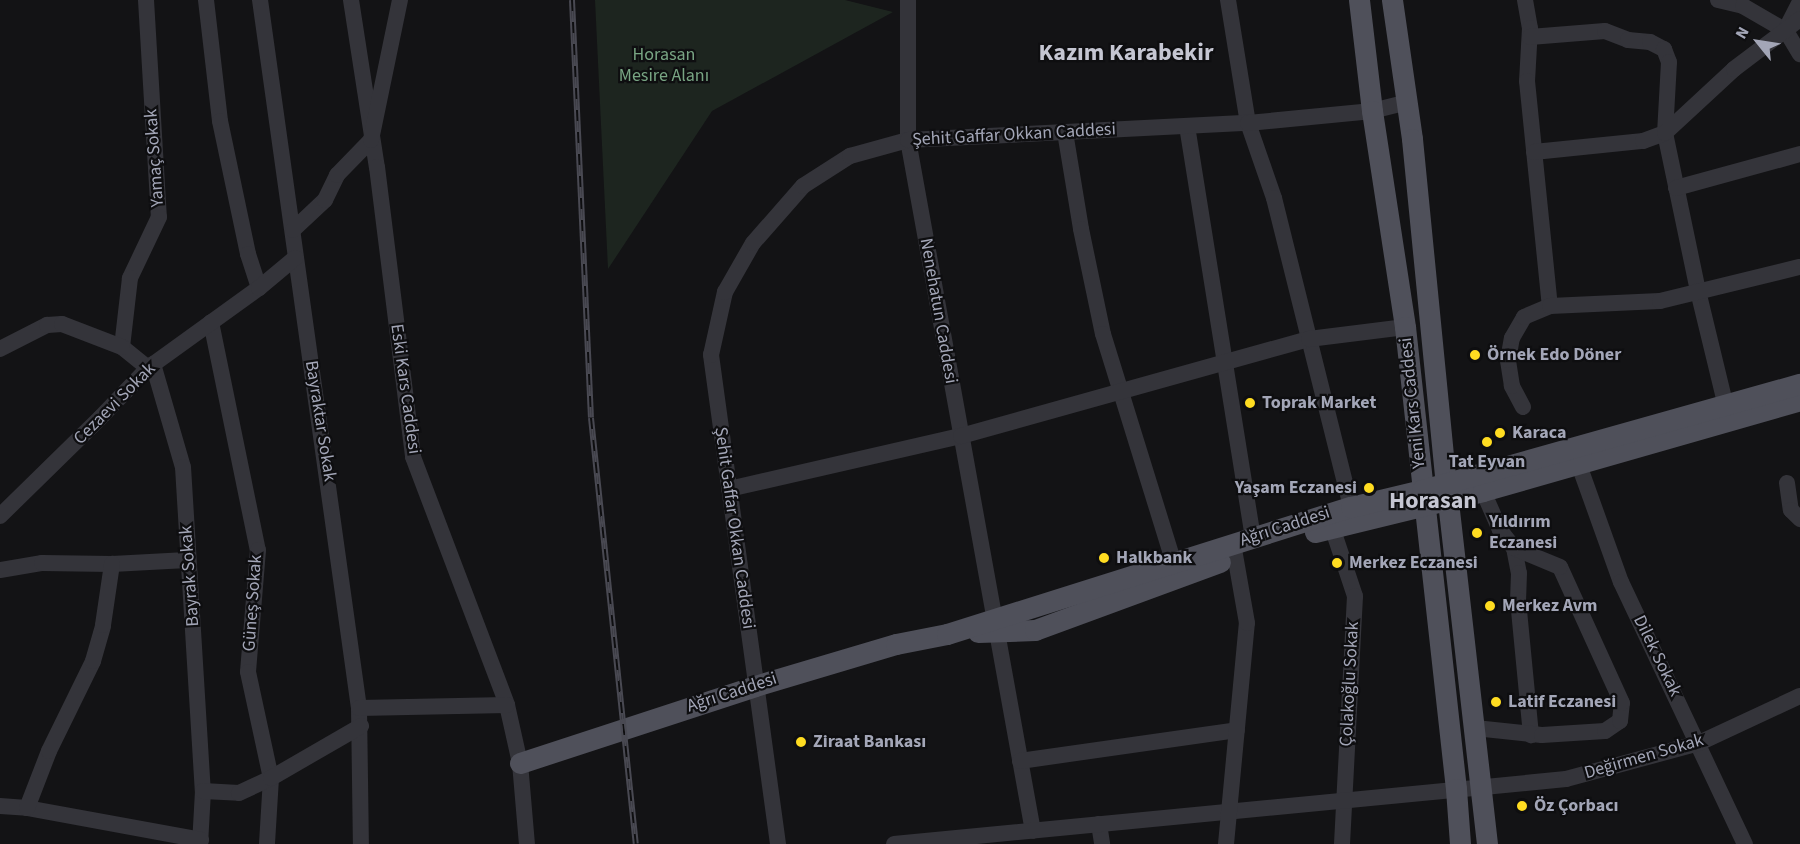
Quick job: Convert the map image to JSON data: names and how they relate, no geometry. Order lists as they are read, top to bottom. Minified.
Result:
{"streets":{"main road":["Yeni Kars Caddesi","Ağrı Caddesi"],"street":["Şehit Gaffar Okkan Caddesi","Yamaç Sokak","Nenehatun Caddesi","Eski Kars Caddesi","Cezaevi Sokak","Bayraktar Sokak","Bayrak Sokak","Güneş Sokak","Dilek Sokak","Çolakoğlu Sokak","Değirmen Sokak"]},"crossings":[["Şehit Gaffar Okkan Caddesi","Nenehatun Caddesi"],["Şehit Gaffar Okkan Caddesi","Yeni Kars Caddesi"],["Şehit Gaffar Okkan Caddesi","Ağrı Caddesi"],["Nenehatun Caddesi","Ağrı Caddesi"],["Nenehatun Caddesi","Değirmen Sokak"],["Eski Kars Caddesi","Ağrı Caddesi"],["Yeni Kars Caddesi","Ağrı Caddesi"],["Yeni Kars Caddesi","Değirmen Sokak"],["Cezaevi Sokak","Bayraktar Sokak"],["Cezaevi Sokak","Bayrak Sokak"],["Cezaevi Sokak","Güneş Sokak"],["Ağrı Caddesi","Dilek Sokak"],["Ağrı Caddesi","Çolakoğlu Sokak"],["Dilek Sokak","Değirmen Sokak"],["Çolakoğlu Sokak","Değirmen Sokak"]],"districts":["Kazım Karabekir","Horasan"],"parks":["Horasan Mesire Alanı"],"places":["Örnek Edo Döner","Toprak Market","Karaca","Tat Eyvan","Yaşam Eczanesi","Yıldırım Eczanesi","Halkbank","Merkez Eczanesi","Merkez Avm","Latif Eczanesi","Ziraat Bankası","Öz Çorbacı"],"north":"top left"}
